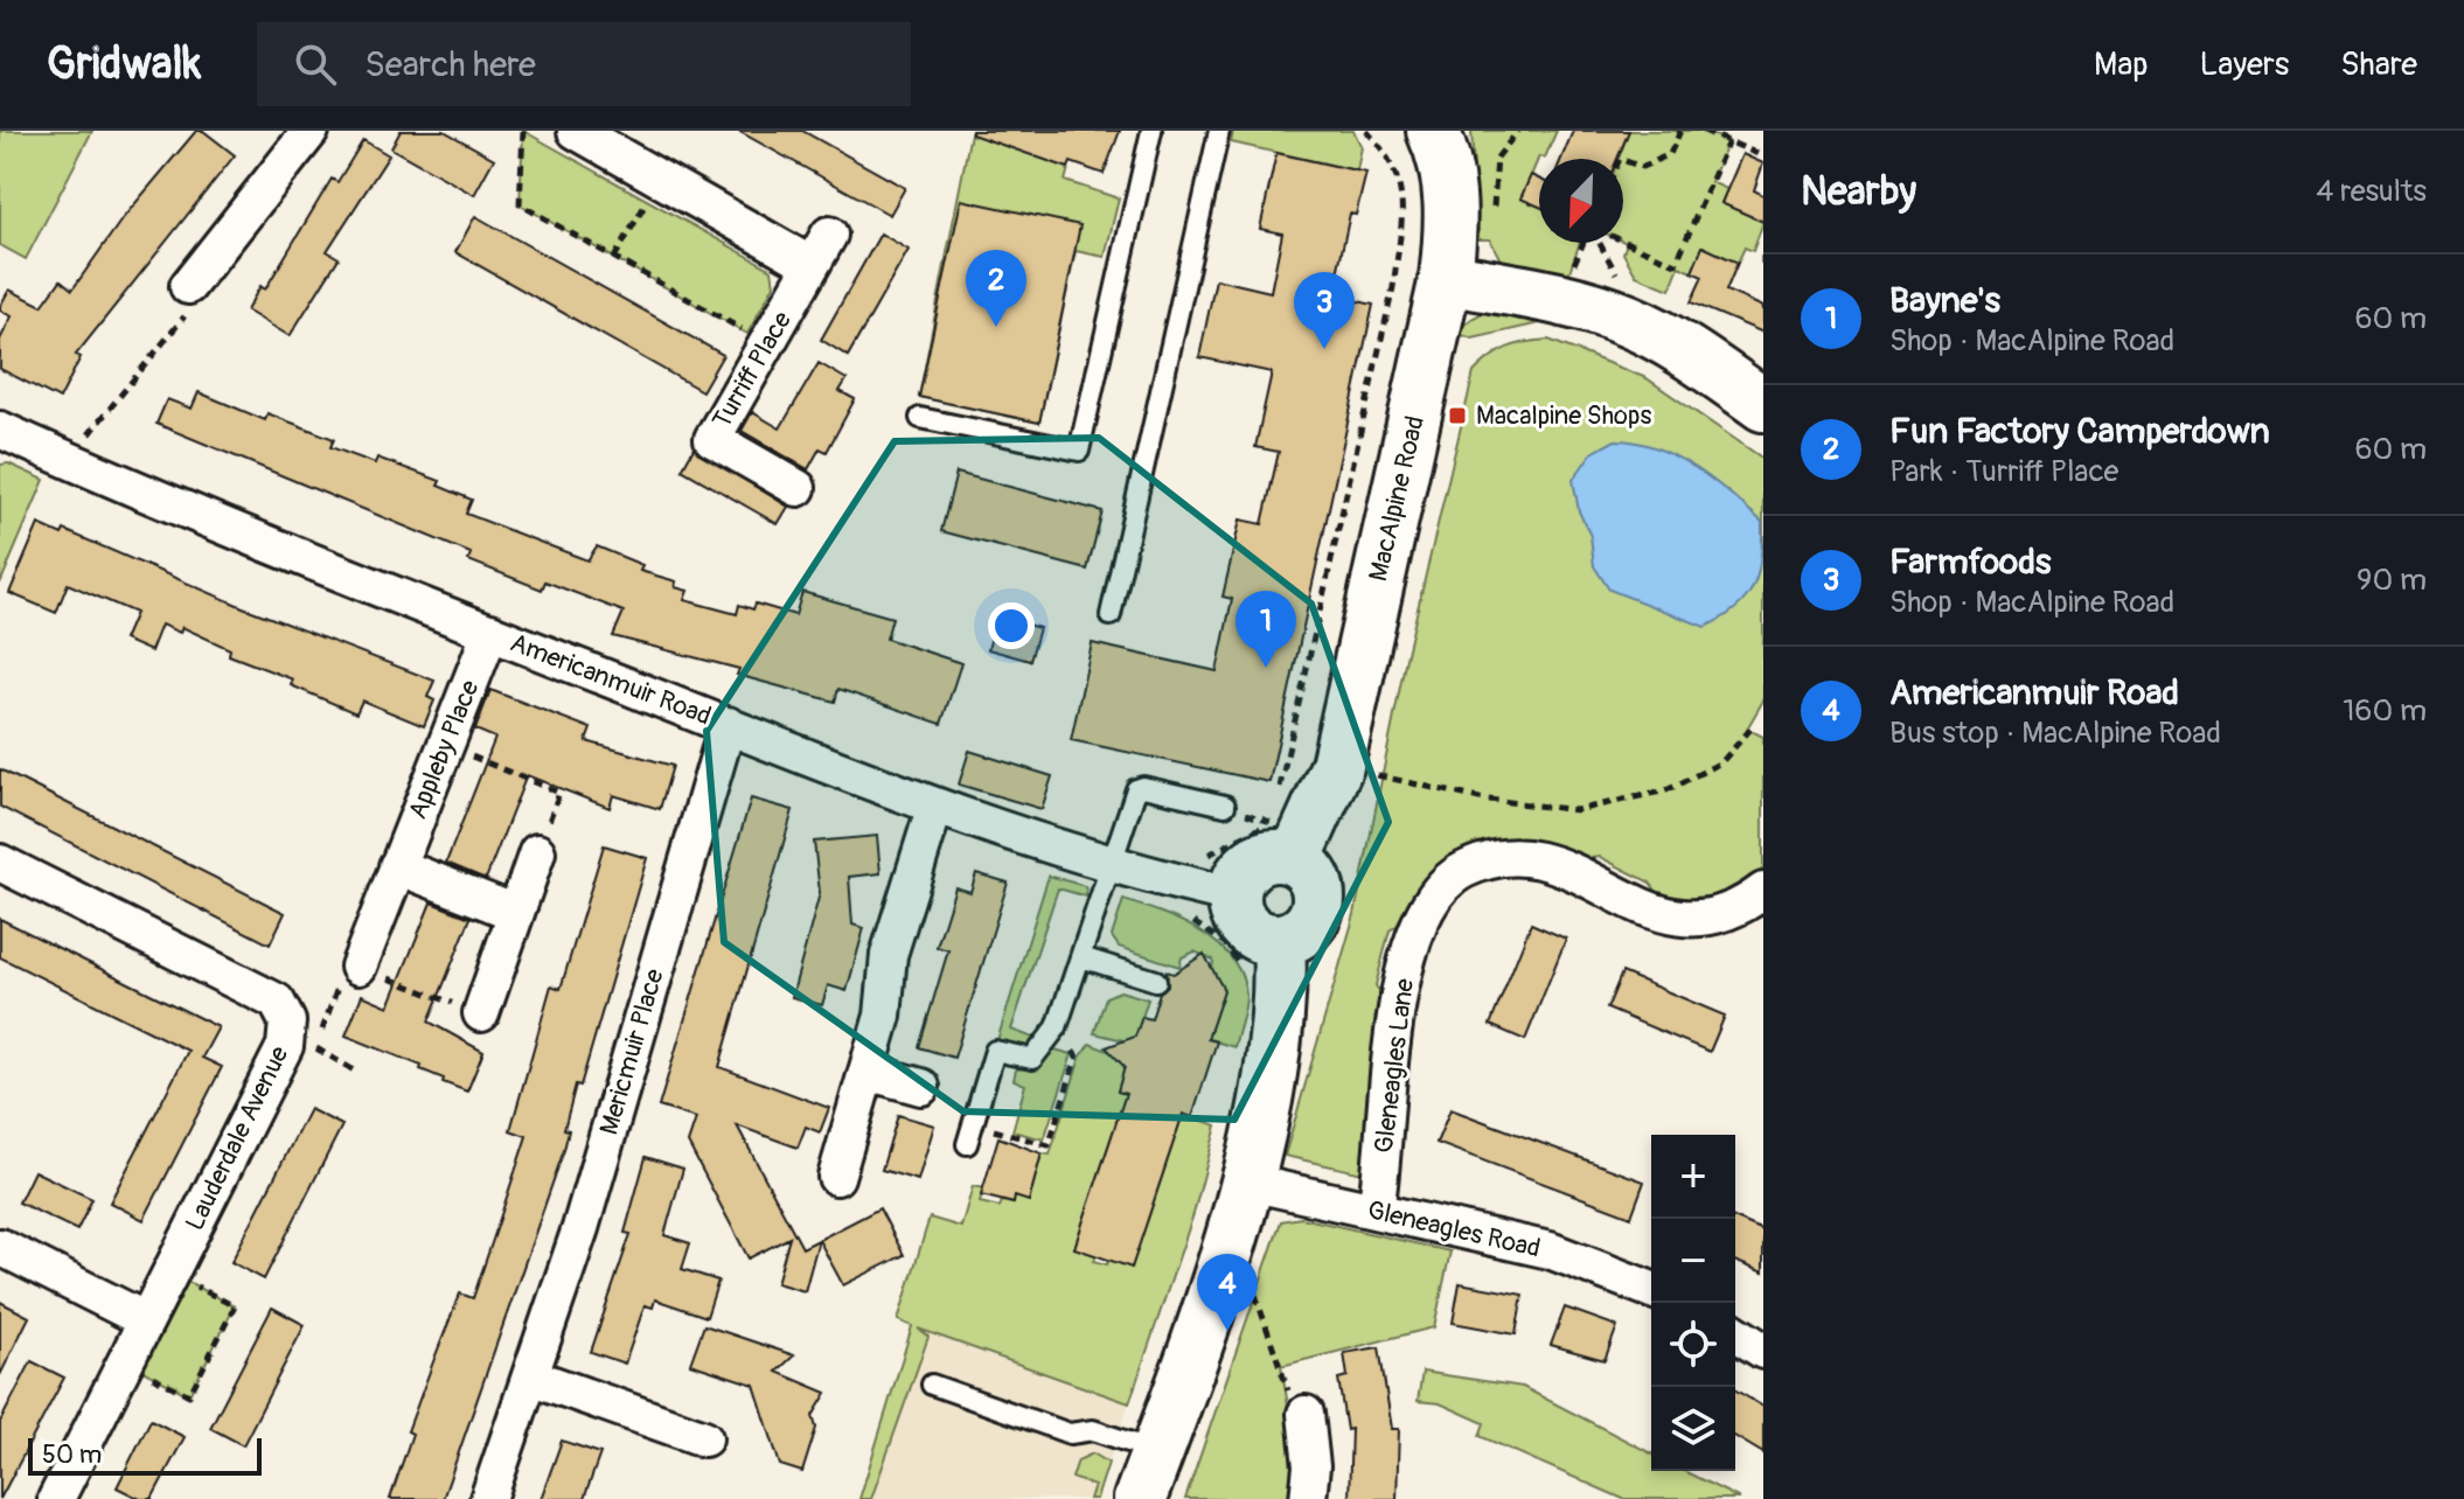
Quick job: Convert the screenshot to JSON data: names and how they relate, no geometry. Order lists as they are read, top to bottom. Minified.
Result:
{"streets":{"street":["Turriff Place","MacAlpine Road","Americanmuir Road","Appleby Place","Mericmuir Place","Gleneagles Lane","Lauderdale Avenue","Gleneagles Road"]},"crossings":[["MacAlpine Road","Americanmuir Road"],["Americanmuir Road","Appleby Place"],["Americanmuir Road","Mericmuir Place"],["Gleneagles Lane","Gleneagles Road"]],"places":{"transit":["Macalpine Shops"]},"scale_bar":"50 m","north":"bottom left","page":{"header":"Gridwalk","search":"Search here","nav":["Map","Layers","Share"],"heading":["Nearby","4 results"],"pins":["2","3","1","4"],"list":[{"mark":"1","name":"Bayne's","note":"Shop · MacAlpine Road","value":"60 m"},{"mark":"2","name":"Fun Factory Camperdown","note":"Park · Turriff Place","value":"60 m"},{"mark":"3","name":"Farmfoods","note":"Shop · MacAlpine Road","value":"90 m"},{"mark":"4","name":"Americanmuir Road","note":"Bus stop · MacAlpine Road","value":"160 m"}],"map_buttons":["+","−"],"scale":"50 m"}}
